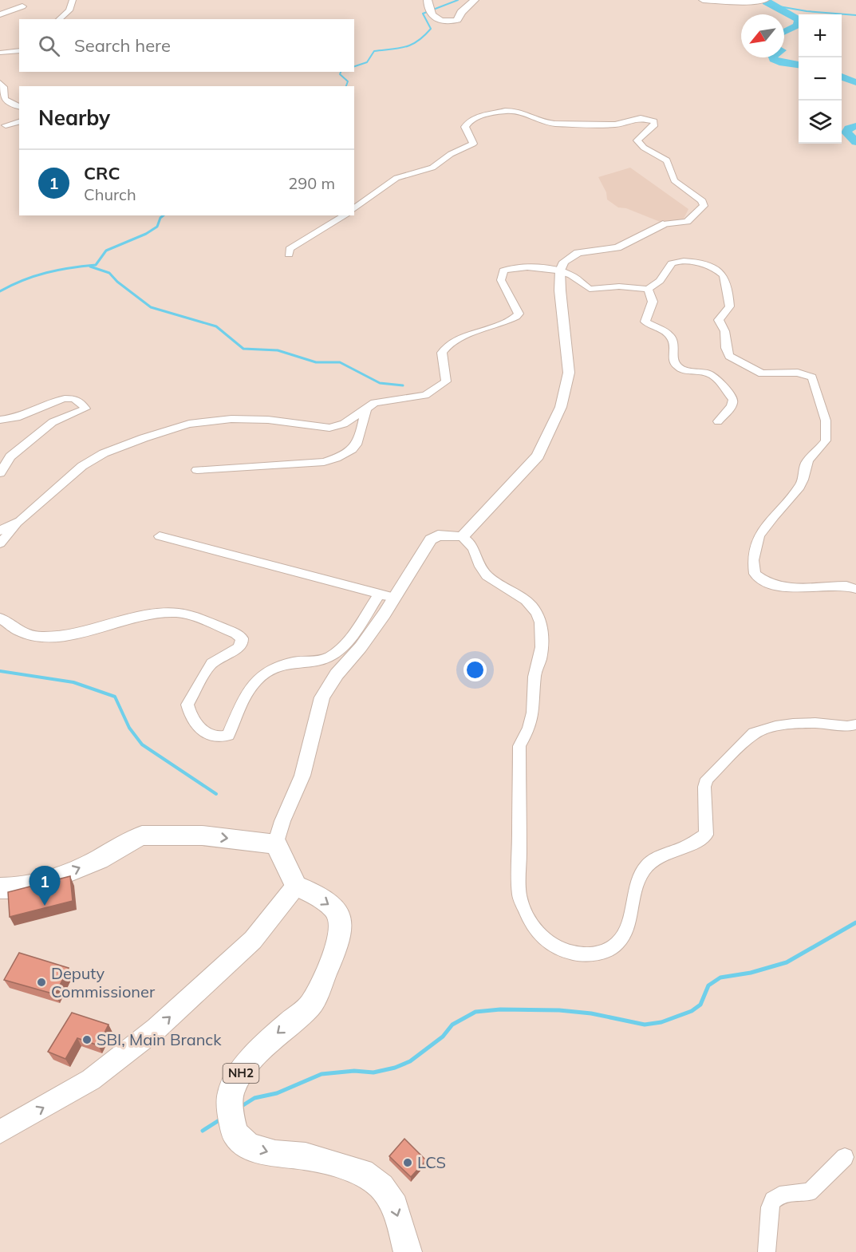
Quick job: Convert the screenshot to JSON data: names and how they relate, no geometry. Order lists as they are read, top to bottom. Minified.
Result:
{"streets":{"highway":["NH2"]},"places":["Deputy Commissioner","SBI, Main Branck","LCS"],"north":"bottom left","page":{"map_buttons":["+","−"],"search":"Search here","heading":"Nearby","list":[{"mark":"1","name":"CRC","note":"Church","value":"290 m"}],"pins":"1"}}
